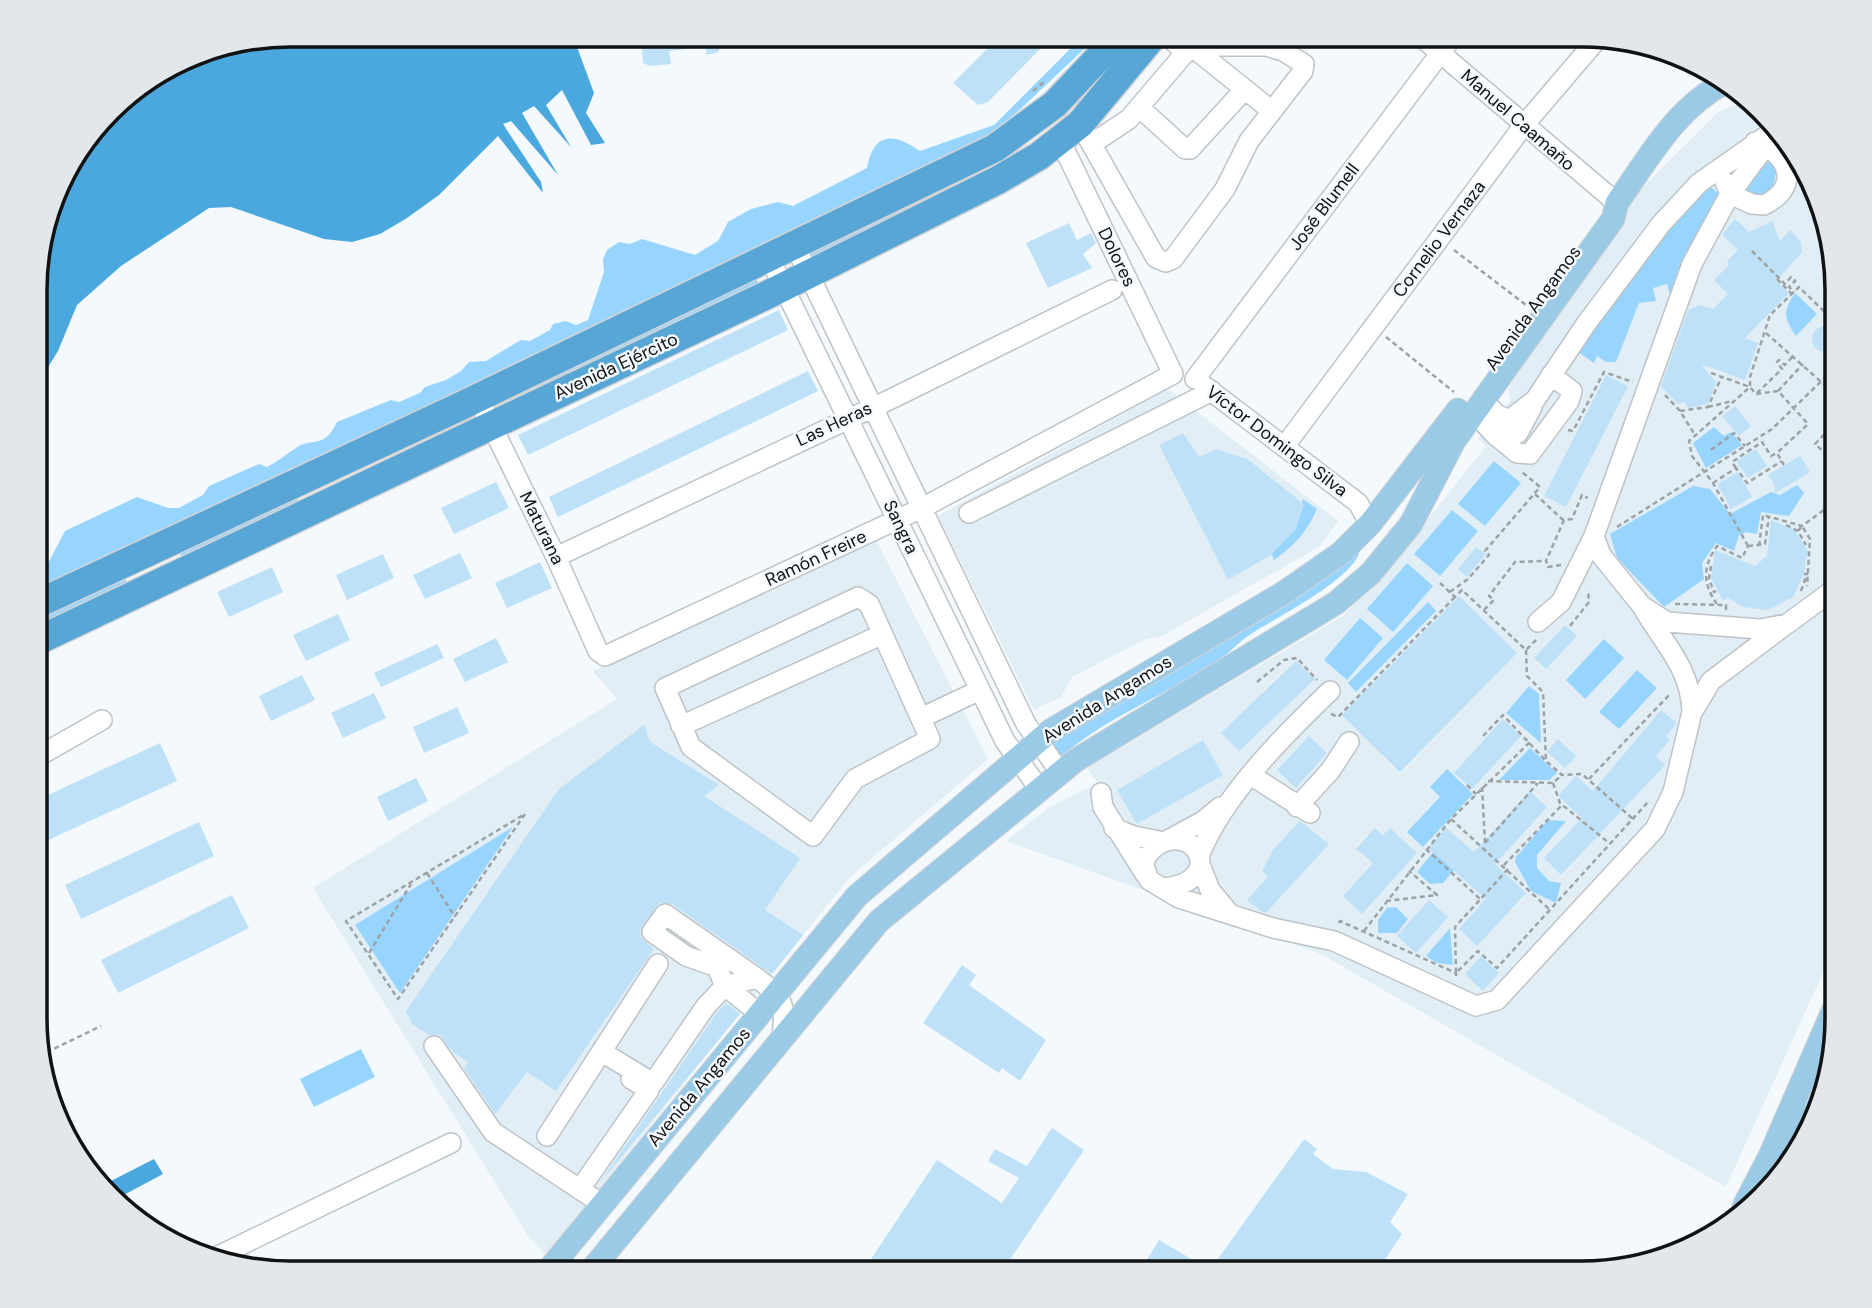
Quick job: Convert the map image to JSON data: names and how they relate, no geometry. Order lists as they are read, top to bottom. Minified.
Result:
{"streets":{"highway":["Avenida Ejército"],"main road":["Avenida Angamos"],"street":["Manuel Caamaño","José Blumell","Cornelio Vernaza","Dolores","Las Heras","Víctor Domingo Silva","Sangra","Maturana","Ramón Freire"]},"crossings":[["Manuel Caamaño","José Blumell"],["Manuel Caamaño","Cornelio Vernaza"],["Manuel Caamaño","Avenida Angamos"],["José Blumell","Víctor Domingo Silva"],["Cornelio Vernaza","Víctor Domingo Silva"],["Dolores","Avenida Ejército"],["Dolores","Víctor Domingo Silva"],["Dolores","Ramón Freire"],["Avenida Angamos","Víctor Domingo Silva"],["Avenida Angamos","Sangra"],["Avenida Ejército","Sangra"],["Avenida Ejército","Maturana"],["Las Heras","Sangra"],["Las Heras","Maturana"],["Víctor Domingo Silva","Ramón Freire"],["Sangra","Ramón Freire"],["Maturana","Ramón Freire"]]}
